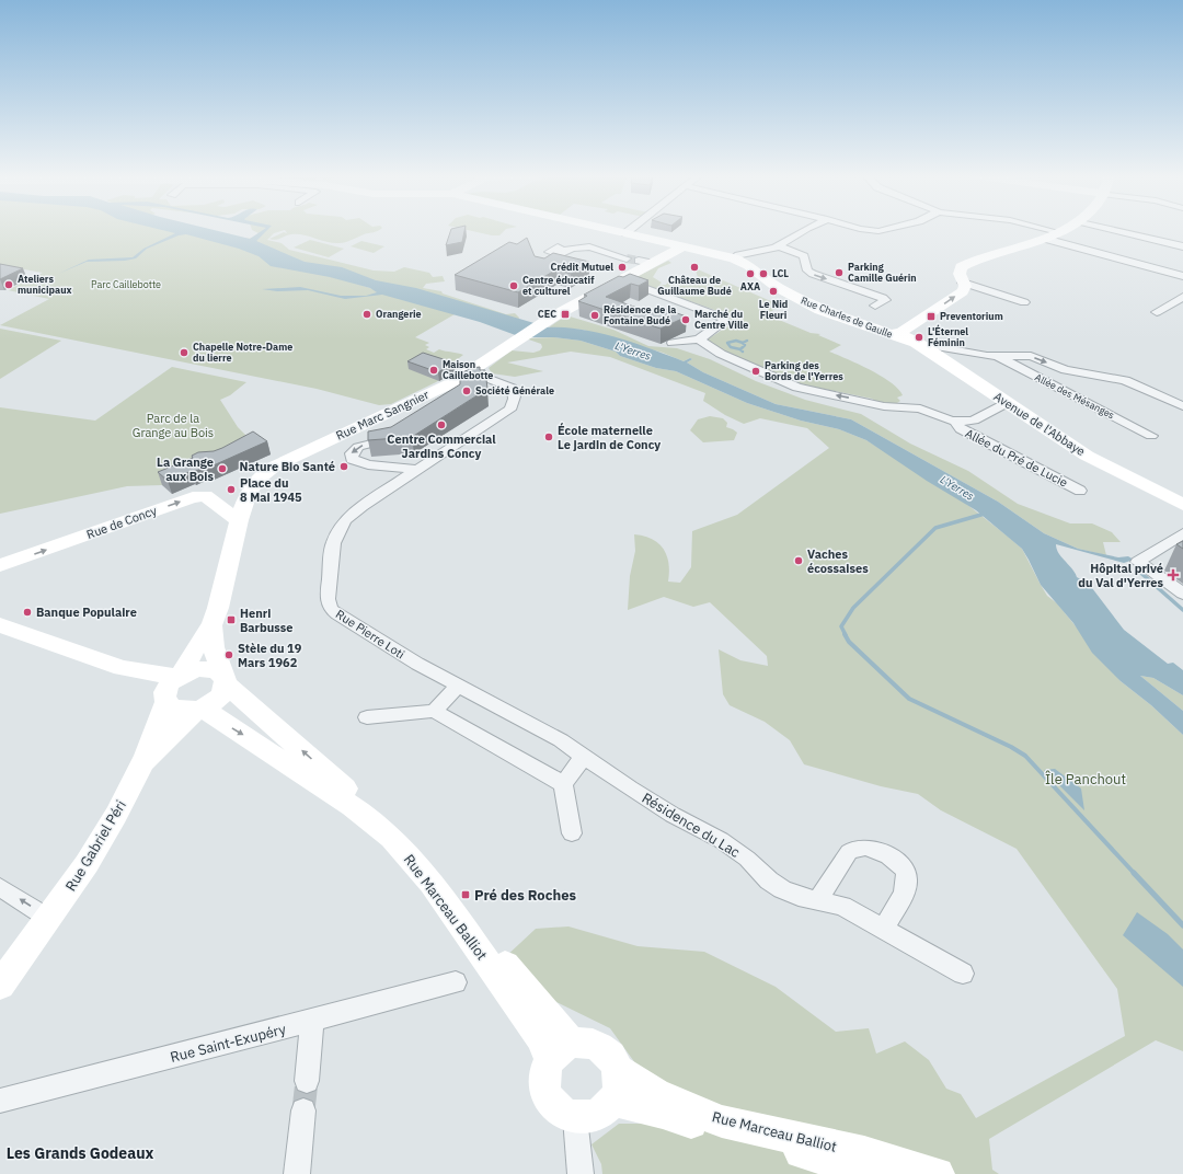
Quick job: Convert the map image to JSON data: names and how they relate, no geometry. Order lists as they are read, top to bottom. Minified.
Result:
{"streets":{"street":["Rue Charles de Gaulle","Allée des Mésanges","Rue Marc Sangnier","Avenue de l'Abbaye","Allée du Pré de Lucie","Rue de Concy","Rue Pierre Loti","Résidence du Lac","Rue Gabriel Péri","Rue Marceau Balliot","Rue Saint-Exupéry"]},"crossings":[["Rue Charles de Gaulle","Avenue de l'Abbaye"],["Rue Marc Sangnier","Rue de Concy"],["Rue Marc Sangnier","Rue Pierre Loti"],["Rue Pierre Loti","Résidence du Lac"],["Rue Gabriel Péri","Rue Marceau Balliot"]],"one_way":["Rue de Concy"],"districts":["Les Grands Godeaux"],"water":["L'Yerres"],"parks":["Parc Caillebotte","Parc de la Grange au Bois","Île Panchout"],"places":{"other":["Crédit Mutuel","Château de Guillaume Budé","Parking Camille Guérin","AXA","LCL","Ateliers municipaux","Centre éducatif et culturel","Le Nid Fleuri","Orangerie","Résidence de la Fontaine Budé","Marché du Centre Ville","L'Éternel Féminin","Chapelle Notre-Dame du lierre","Maison Caillebotte","Parking des Bords de l'Yerres","Société Générale","Centre Commercial Jardins Concy","École maternelle Le jardin de Concy","Nature Bio Santé","La Grange aux Bois","Place du 8 Mai 1945","Vaches écossaises","Banque Populaire","Stèle du 19 Mars 1962"],"transit":["CEC","Preventorium","Henri Barbusse","Pré des Roches"],"health":["Hôpital privé du Val d'Yerres"]}}
